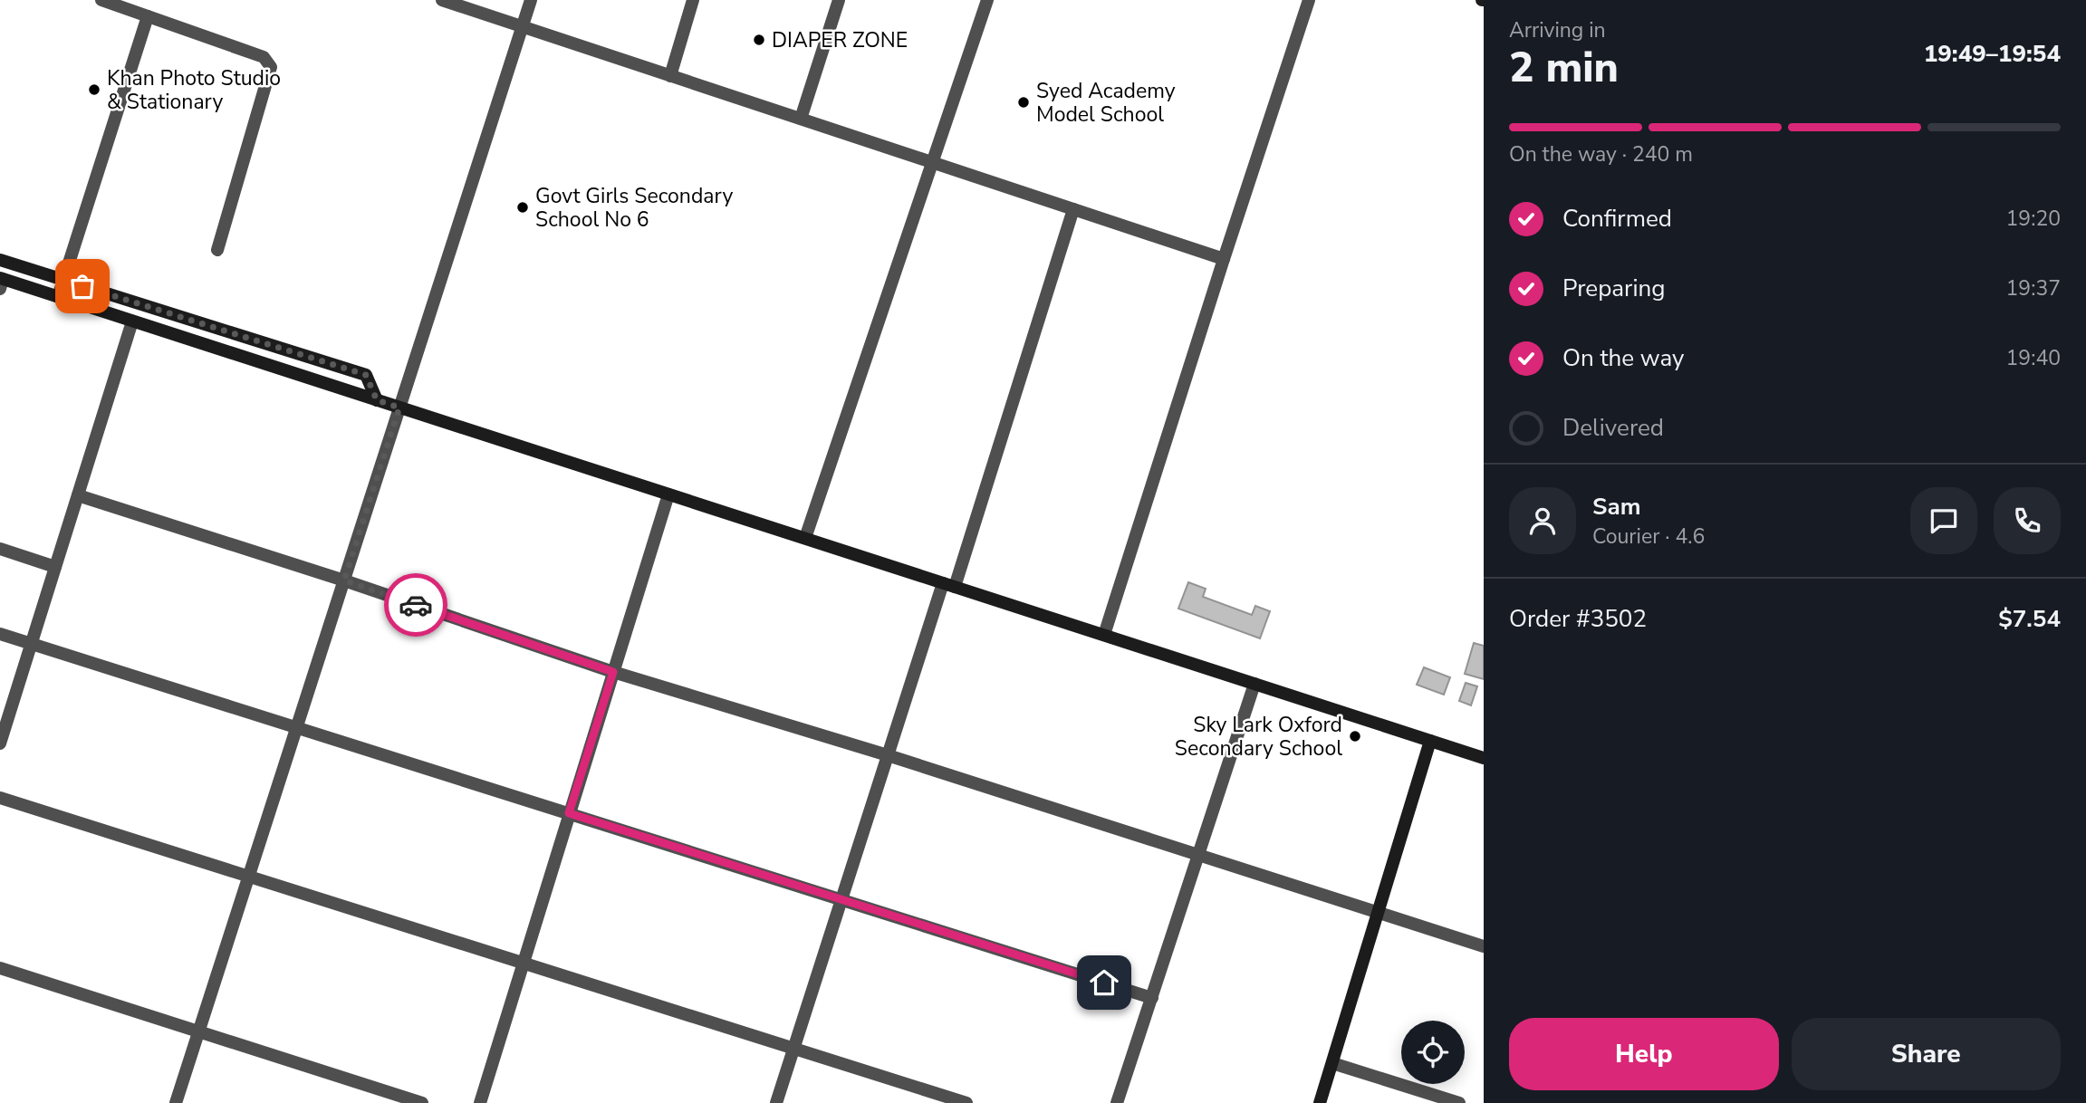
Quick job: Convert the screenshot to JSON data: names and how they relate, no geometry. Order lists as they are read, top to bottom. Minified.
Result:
{"places":["DIAPER ZONE","Khan Photo Studio & Stationary","Syed Academy Model School","Govt Girls Secondary School No 6","Sky Lark Oxford Secondary School"],"page":{"heading":["2 min","Arriving in","19:49–19:54"],"panel":["Sam","Courier · 4.6","Order #3502","$7.54"],"bar":"On the way · 240 m","list":[["Confirmed","19:20"],["Preparing","19:37"],["On the way","19:40"],"Delivered"],"buttons":["Help","Share"]}}
